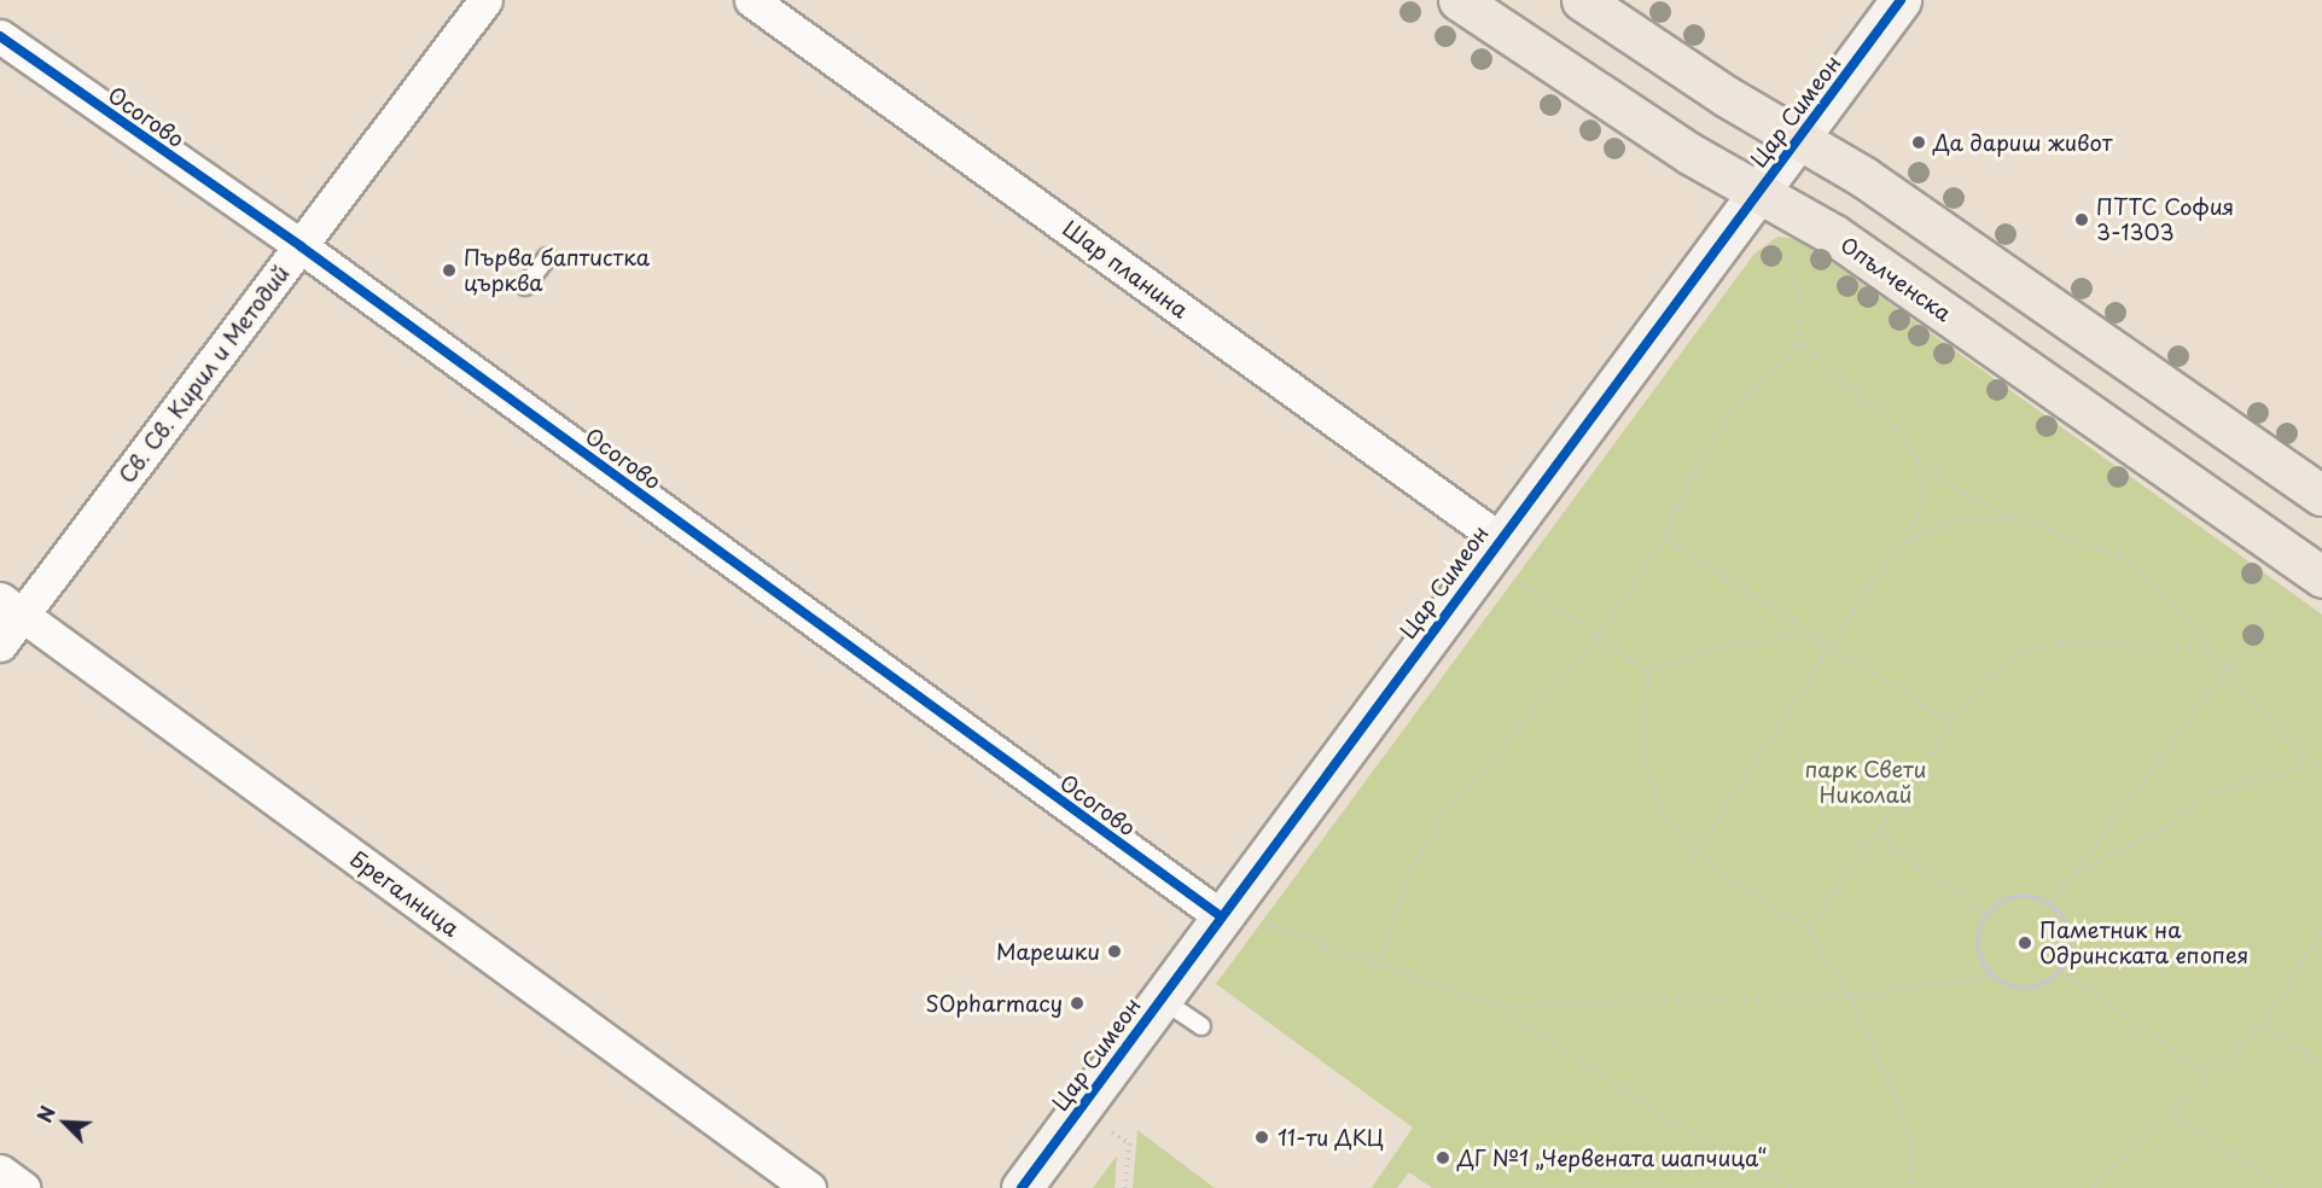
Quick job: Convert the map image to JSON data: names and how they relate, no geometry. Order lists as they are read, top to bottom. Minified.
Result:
{"streets":{"main road":["Опълченска"],"street":["Цар Симеон","Осогово","Шар планина","Св. Св. Кирил и Методий","Брегалница"]},"crossings":[["Цар Симеон","Осогово"],["Цар Симеон","Шар планина"],["Цар Симеон","Опълченска"],["Осогово","Св. Св. Кирил и Методий"],["Св. Св. Кирил и Методий","Брегалница"]],"parks":["парк Свети Николай"],"places":["Да дариш живот","ПТТС София 3-1303","Първа баптистка църква","Паметник на Одринската епопея","Марешки","SOpharmacy","11-ти ДКЦ","ДГ №1 „Червената шапчица“"],"north":"top left"}
